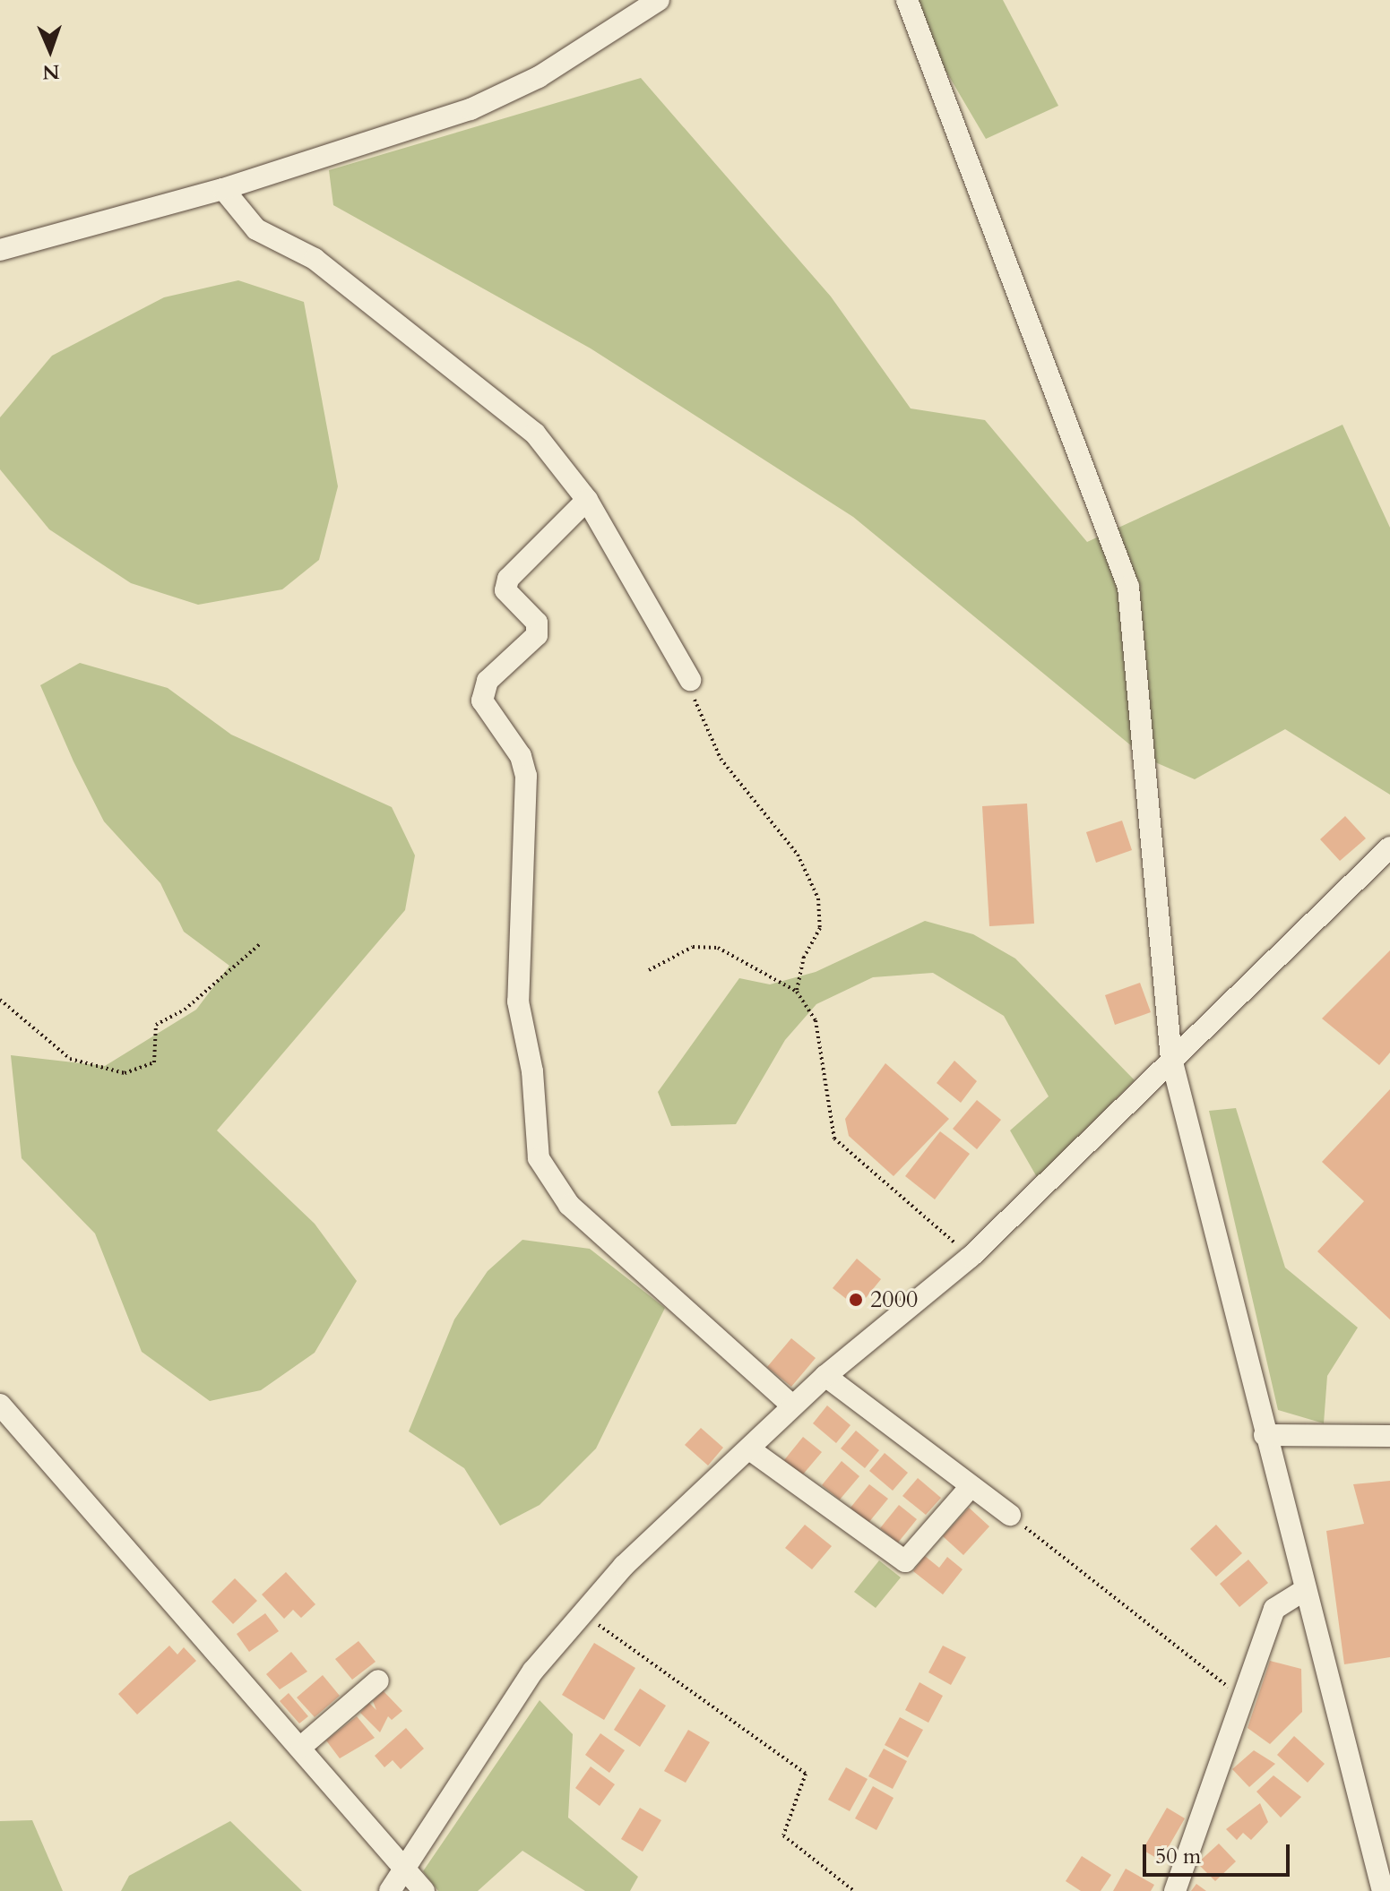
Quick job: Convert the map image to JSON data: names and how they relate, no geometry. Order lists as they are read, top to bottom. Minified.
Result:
{"places":["2000"],"scale_bar":"50 m","north":"bottom"}
